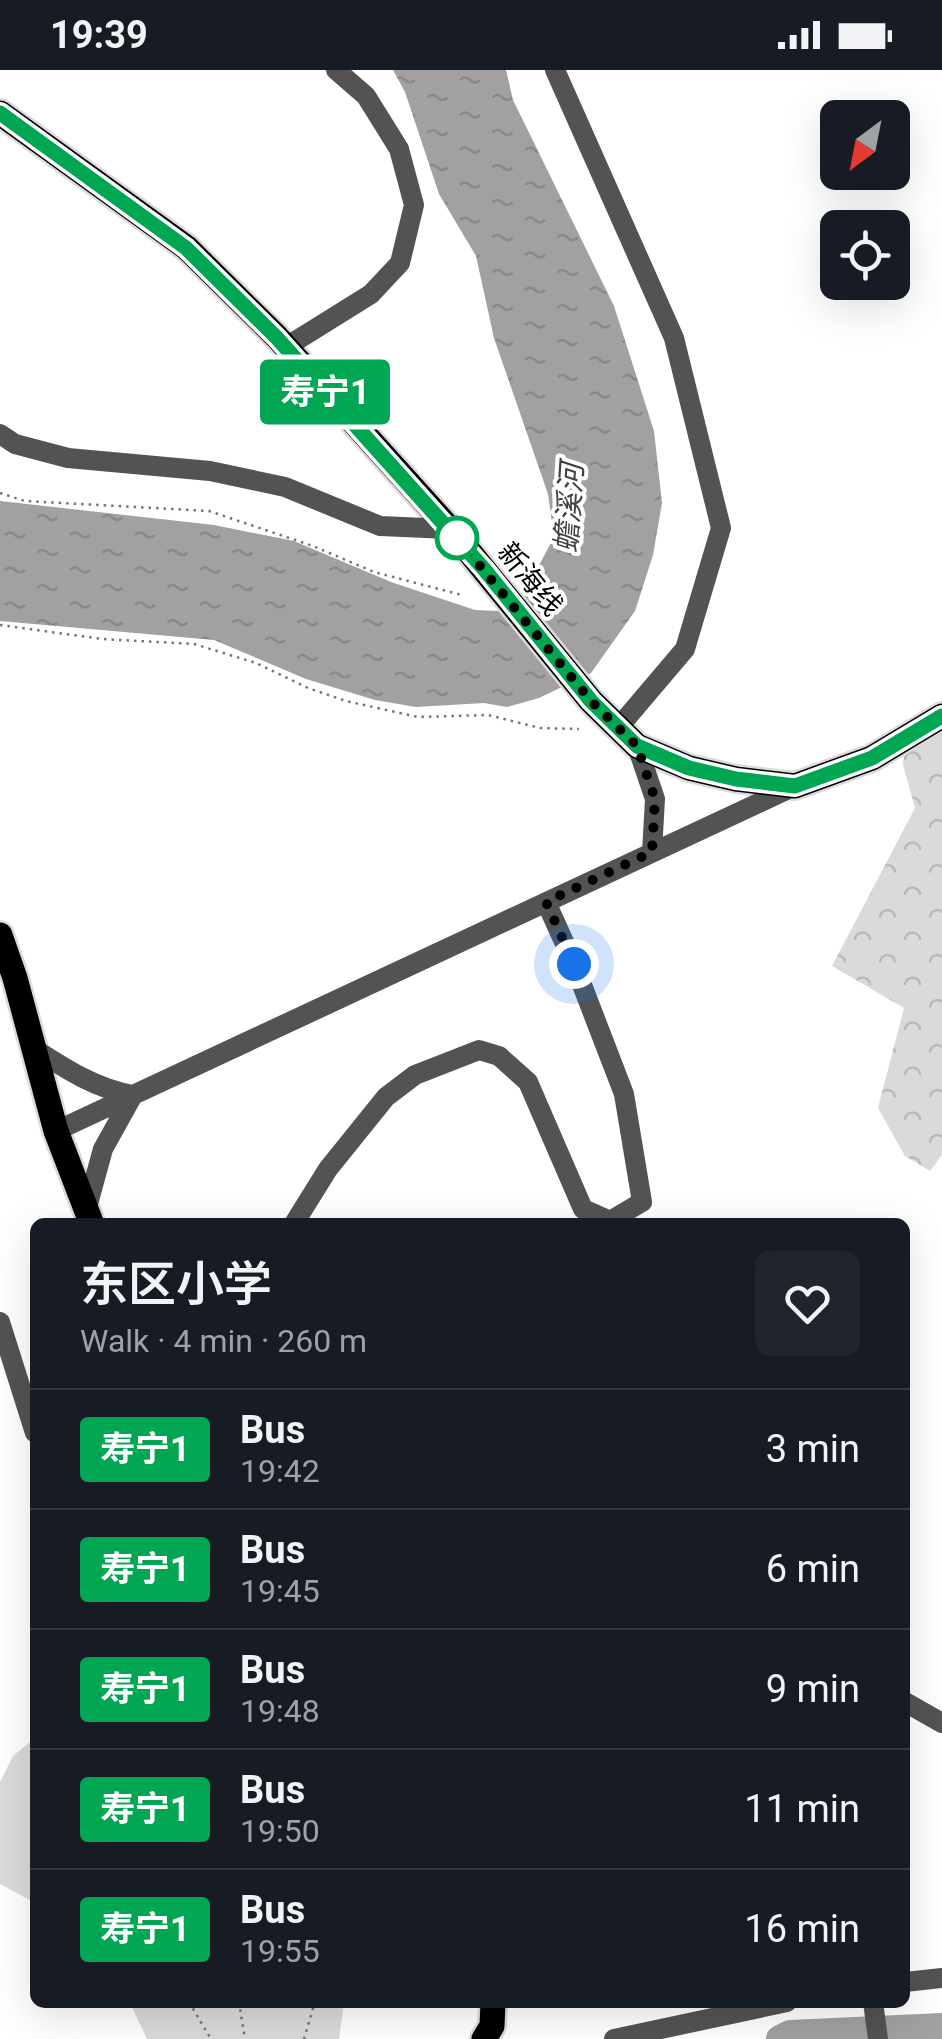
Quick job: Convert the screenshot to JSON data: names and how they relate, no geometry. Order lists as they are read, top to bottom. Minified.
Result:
{"streets":{"main road":["新海线"]},"water":["蟾溪河"],"lines":["bus line 寿宁1"],"north":"bottom left","page":{"status":"19:39","on_map":"寿宁1","heading":["东区小学","Walk · 4 min · 260 m"],"list":[{"mark":"寿宁1","name":"Bus","note":"19:42","value":"3 min"},{"mark":"寿宁1","name":"Bus","note":"19:45","value":"6 min"},{"mark":"寿宁1","name":"Bus","note":"19:48","value":"9 min"},{"mark":"寿宁1","name":"Bus","note":"19:50","value":"11 min"},{"mark":"寿宁1","name":"Bus","note":"19:55","value":"16 min"}]}}
